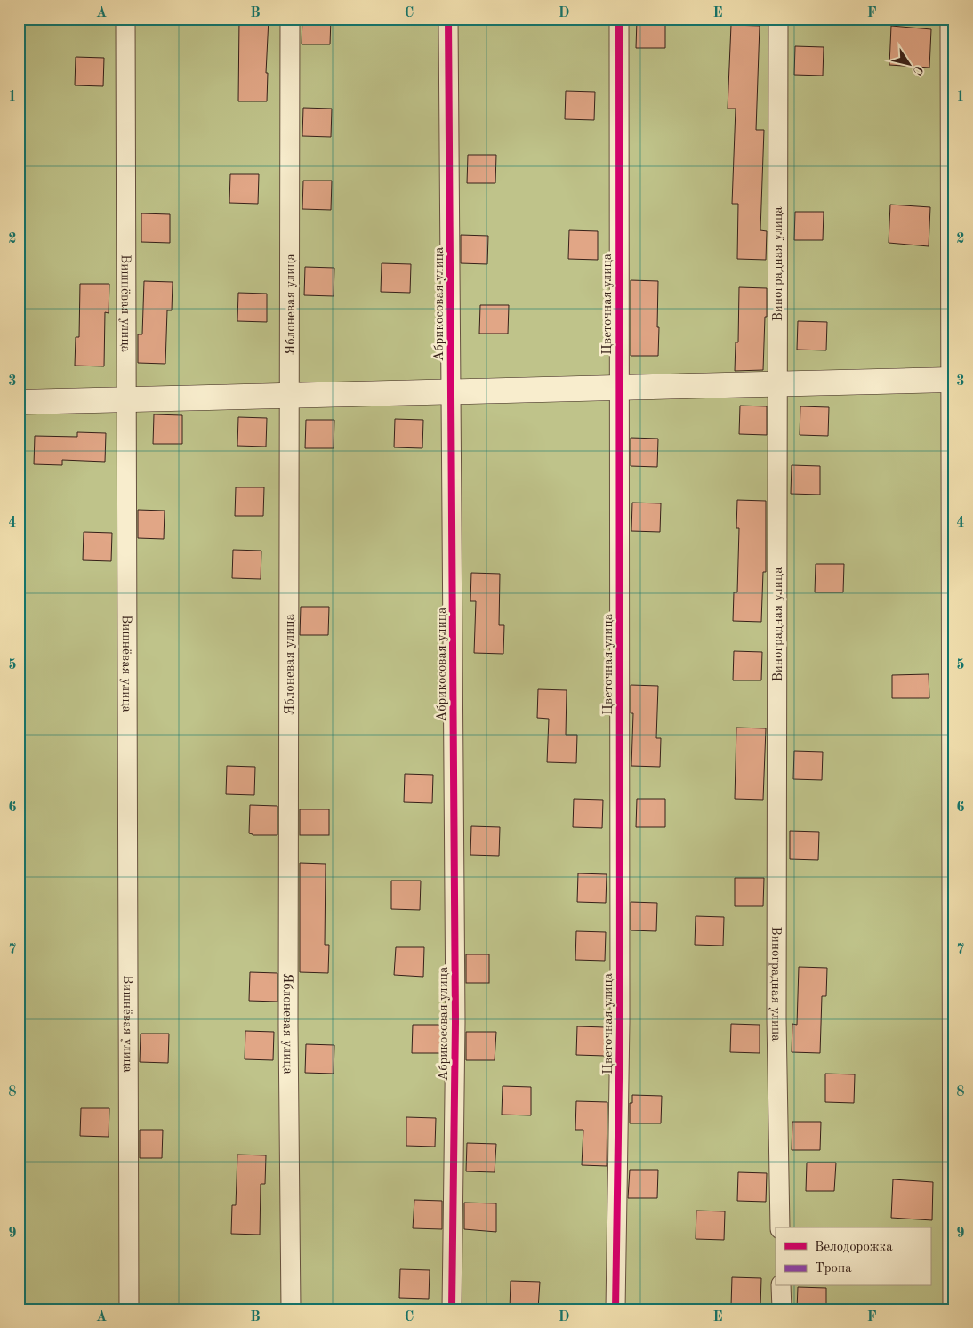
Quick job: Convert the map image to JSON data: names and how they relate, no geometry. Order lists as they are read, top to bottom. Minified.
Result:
{"streets":{"street":["Виноградная улица","Вишнёвая улица","Яблоневая улица","Абрикосовая улица","Цветочная улица"]},"legend":["Велодорожка","Тропа"],"north":"bottom right","grid":{"columns":["A","B","C","D","E","F"],"rows":["1","2","3","4","5","6","7","8","9"]}}
